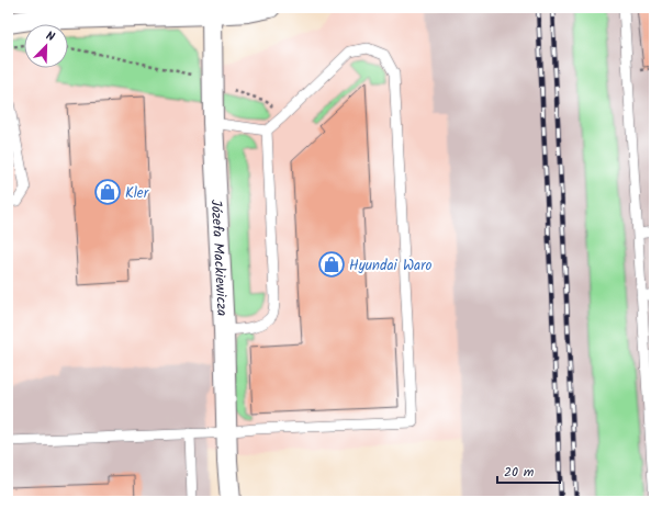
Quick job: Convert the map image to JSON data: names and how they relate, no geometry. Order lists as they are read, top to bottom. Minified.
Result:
{"streets":{"street":["Józefa Mackiewicza"]},"places":{"shop":["Kler","Hyundai Waro"]},"scale_bar":"20 m","north":"top right"}
